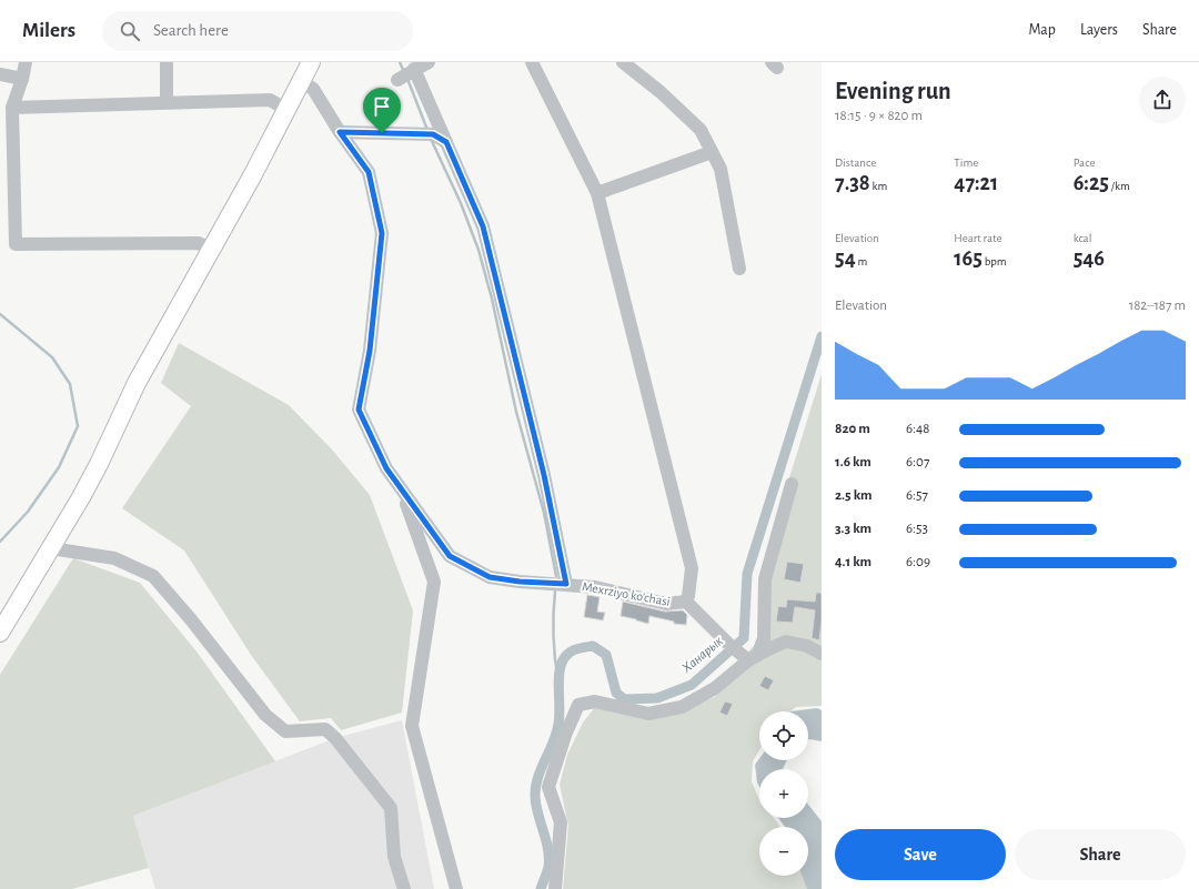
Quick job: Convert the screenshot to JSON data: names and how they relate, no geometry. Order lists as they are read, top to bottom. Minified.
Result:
{"streets":{"street":["Mexrziyo ko'chasi"]},"water":["Ханарык"],"page":{"header":"Milers","search":"Search here","nav":["Map","Layers","Share"],"heading":["Evening run","18:15 · 9 × 820 m"],"stats":[["Distance","7.38 km"],["Time","47:21"],["Pace","6:25 /km"],["Elevation","54 m"],["Heart rate","165 bpm"],["kcal","546"]],"chart":["Elevation","182–187 m"],"list":[{"name":"820 m","note":"6:48"},{"name":"1.6 km","note":"6:07"},{"name":"2.5 km","note":"6:57"},{"name":"3.3 km","note":"6:53"},{"name":"4.1 km","note":"6:09"}],"map_buttons":["+","−"],"buttons":["Save","Share"]}}
